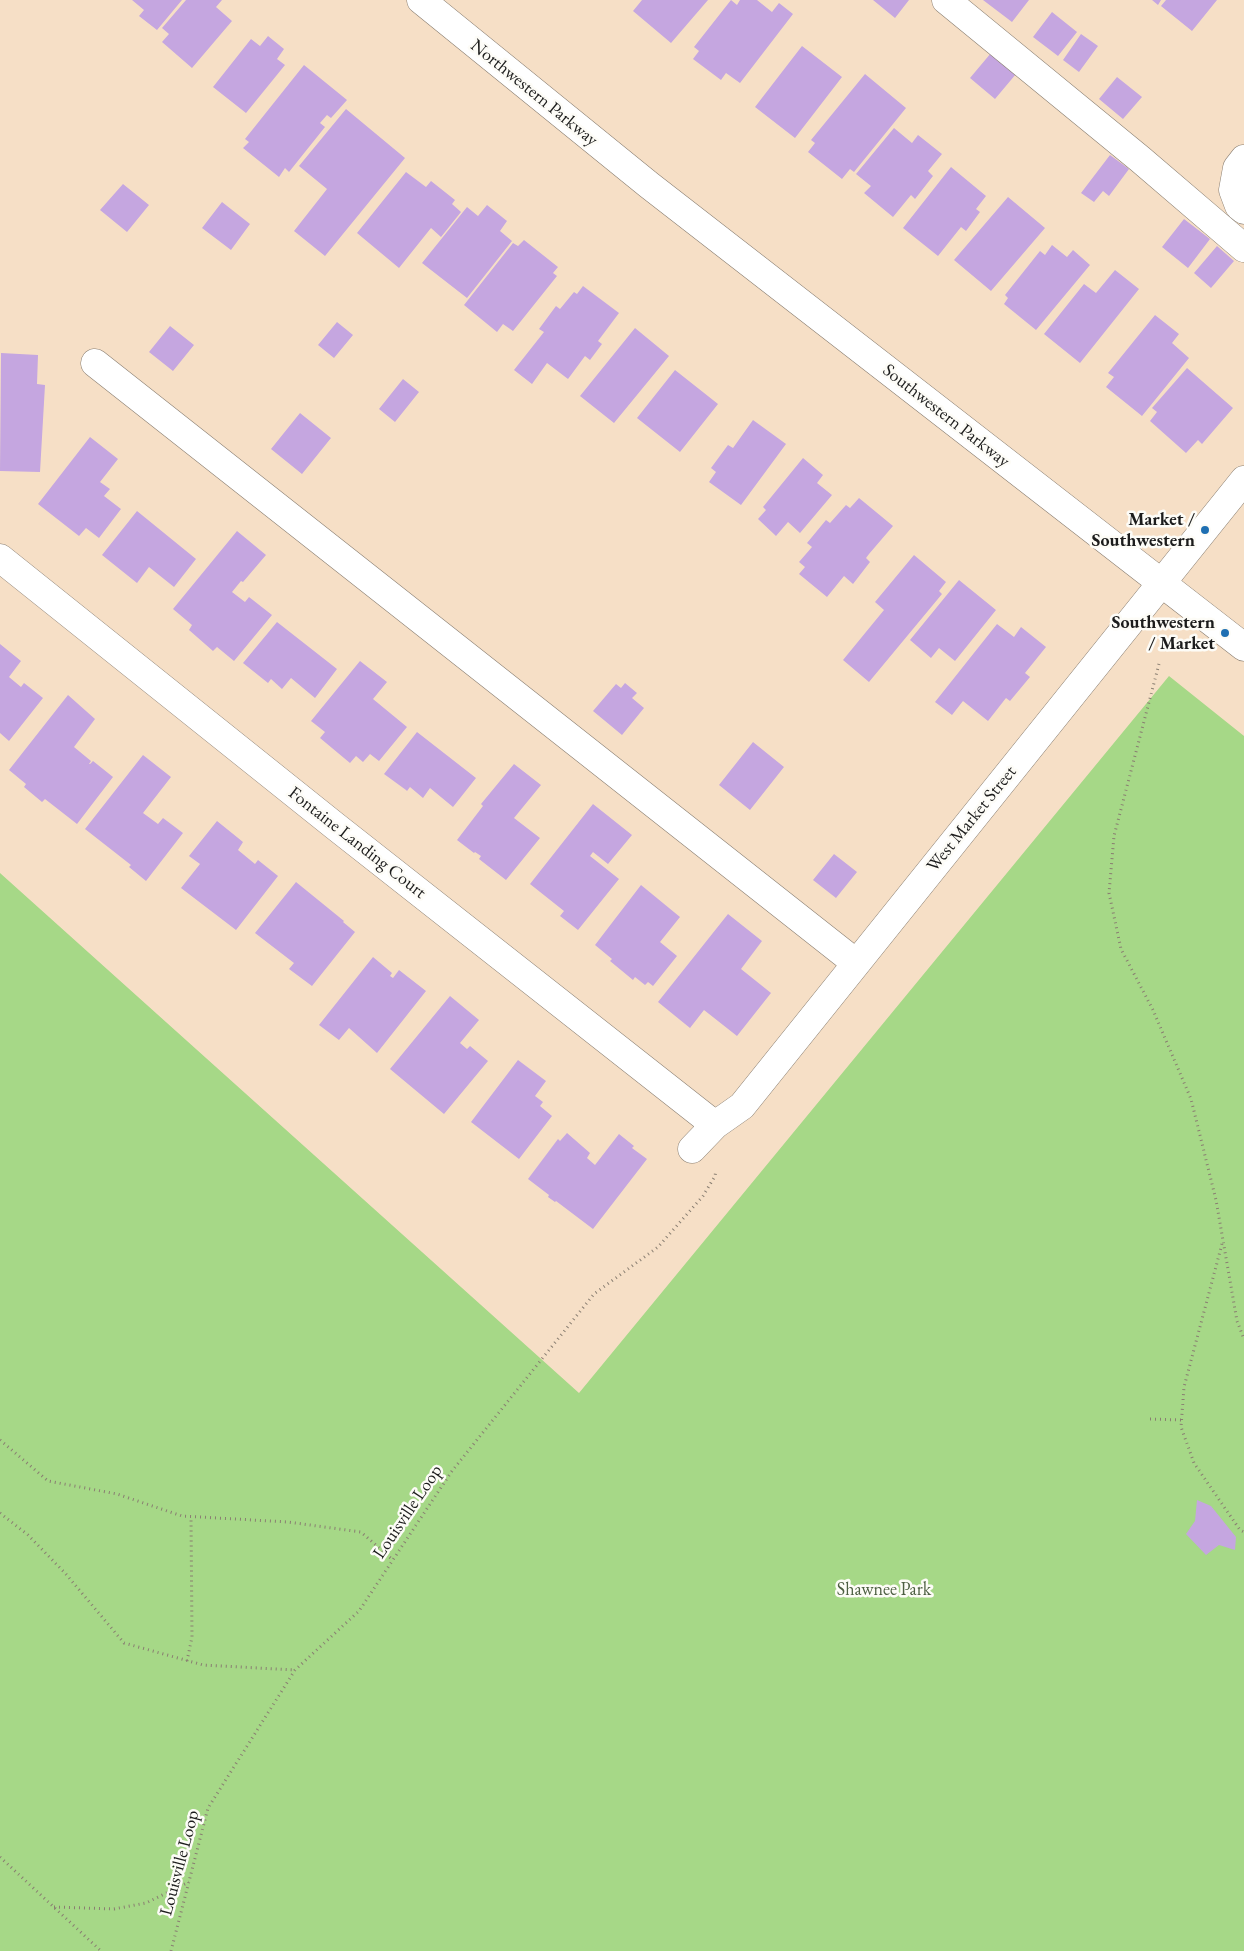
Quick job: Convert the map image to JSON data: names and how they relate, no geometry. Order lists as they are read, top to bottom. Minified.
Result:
{"streets":{"street":["Northwestern Parkway","Southwestern Parkway","West Market Street","Fontaine Landing Court"],"path":["Louisville Loop"]},"crossings":[["Northwestern Parkway","Southwestern Parkway"],["Southwestern Parkway","West Market Street"],["West Market Street","Fontaine Landing Court"],["West Market Street","Louisville Loop"],["Fontaine Landing Court","Louisville Loop"]],"parks":["Shawnee Park"],"places":["Market / Southwestern","Southwestern / Market"]}
